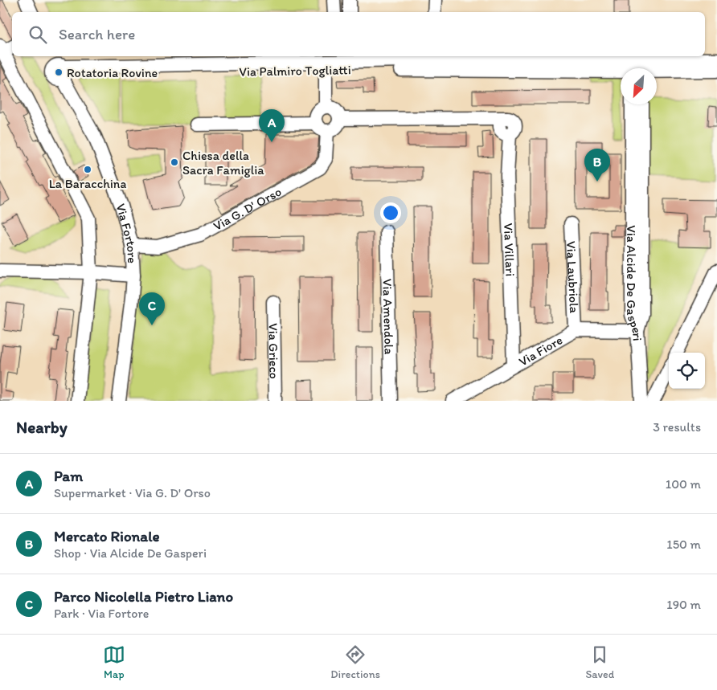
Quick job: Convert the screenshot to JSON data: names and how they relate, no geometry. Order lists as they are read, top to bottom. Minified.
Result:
{"streets":{"street":["Via Palmiro Togliatti","Via G. D' Orso","Via Fortore","Via Villari","Via Alcide De Gasperi","Via Laubriola","Via Amendola","Via Fiore","Via Grieco"]},"crossings":[["Via Palmiro Togliatti","Via Fortore"],["Via G. D' Orso","Via Fortore"],["Via G. D' Orso","Via Villari"],["Via Villari","Via Fiore"],["Via Alcide De Gasperi","Via Fiore"],["Via Laubriola","Via Fiore"]],"places":["Rotatoria Rovine","Chiesa della Sacra Famiglia","La Baracchina"],"north":"bottom left","page":{"search":"Search here","pins":["A","B","C"],"heading":["Nearby","3 results"],"list":[{"mark":"A","name":"Pam","note":"Supermarket · Via G. D' Orso","value":"100 m"},{"mark":"B","name":"Mercato Rionale","note":"Shop · Via Alcide De Gasperi","value":"150 m"},{"mark":"C","name":"Parco Nicolella Pietro Liano","note":"Park · Via Fortore","value":"190 m"}],"nav":["Map","Directions","Saved"]}}
